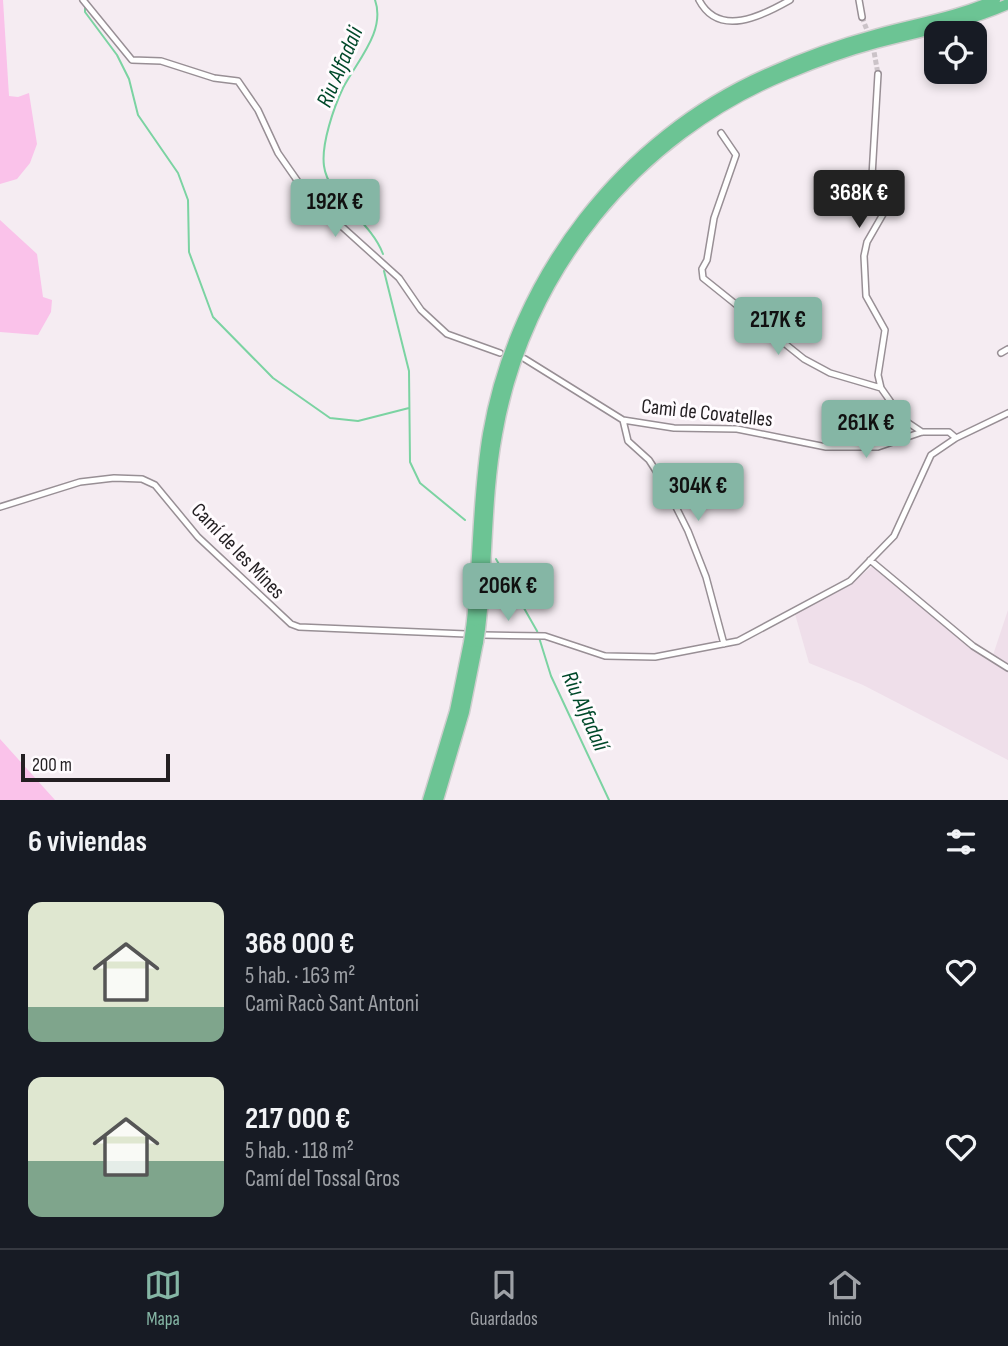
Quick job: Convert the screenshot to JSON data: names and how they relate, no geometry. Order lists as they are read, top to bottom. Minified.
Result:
{"streets":{"street":["Camì de Covatelles","Camí de les Mines"]},"water":["Riu Alfadali","Riu Alfadalí"],"scale_bar":"200 m","page":{"price":["368K €","192K €","217K €","261K €","304K €","206K €"],"scale":"200 m","heading":"6 viviendas","list":[{"name":"368 000 €","note":"5 hab. · 163 m² · Camì Racò Sant Antoni"},{"name":"217 000 €","note":"5 hab. · 118 m² · Camí del Tossal Gros"}],"tabs":["Mapa","Guardados","Inicio"]}}
